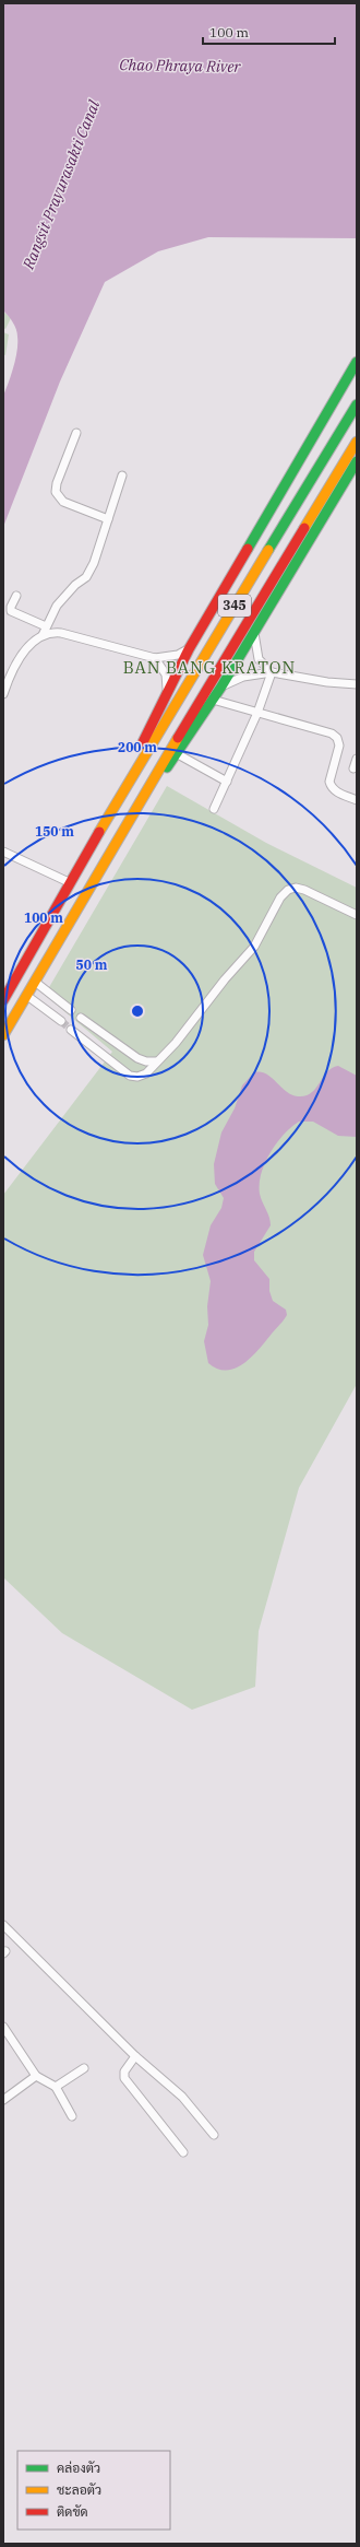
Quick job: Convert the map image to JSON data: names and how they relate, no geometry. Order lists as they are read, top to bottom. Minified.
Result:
{"streets":{"main road":["345"]},"districts":["BAN BANG KRATON"],"water":["Chao Phraya River","Rangsit Prayurasakti Canal"],"legend":["คล่องตัว","ชะลอตัว","ติดขัด"],"scale_bar":"100 m","rings":["200 m","150 m","100 m","50 m"]}
